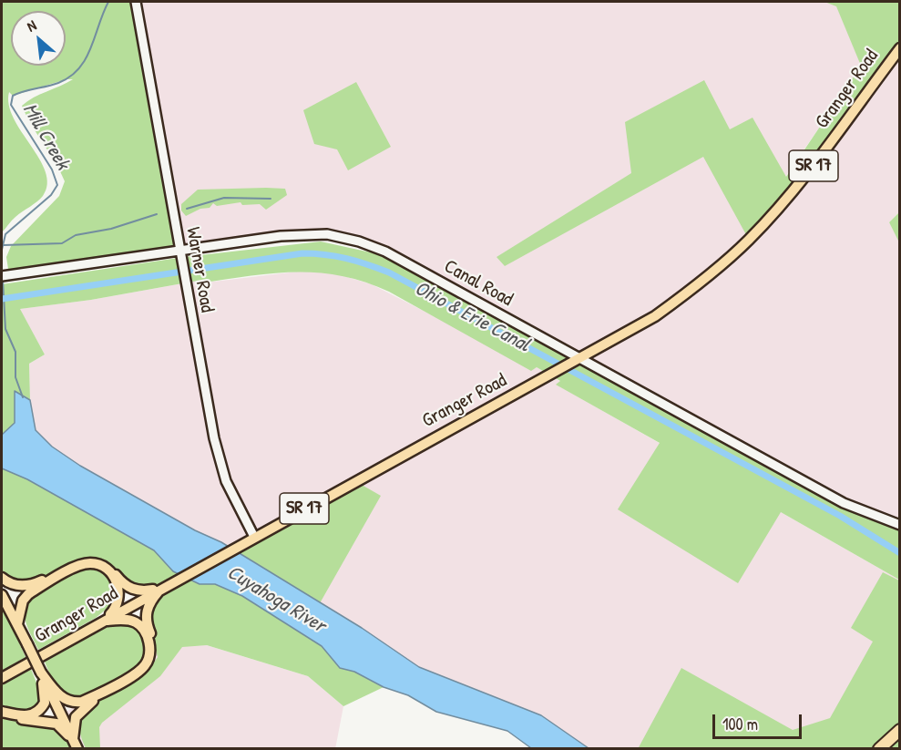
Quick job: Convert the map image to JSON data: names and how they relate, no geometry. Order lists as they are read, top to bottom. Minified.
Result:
{"streets":{"main road":["Granger Road","SR 17"],"street":["Warner Road","Canal Road"]},"crossings":[["Granger Road","Warner Road"],["Granger Road","Canal Road"],["Warner Road","Canal Road"]],"water":["Mill Creek","Ohio & Erie Canal","Cuyahoga River"],"scale_bar":"100 m","north":"top left"}
